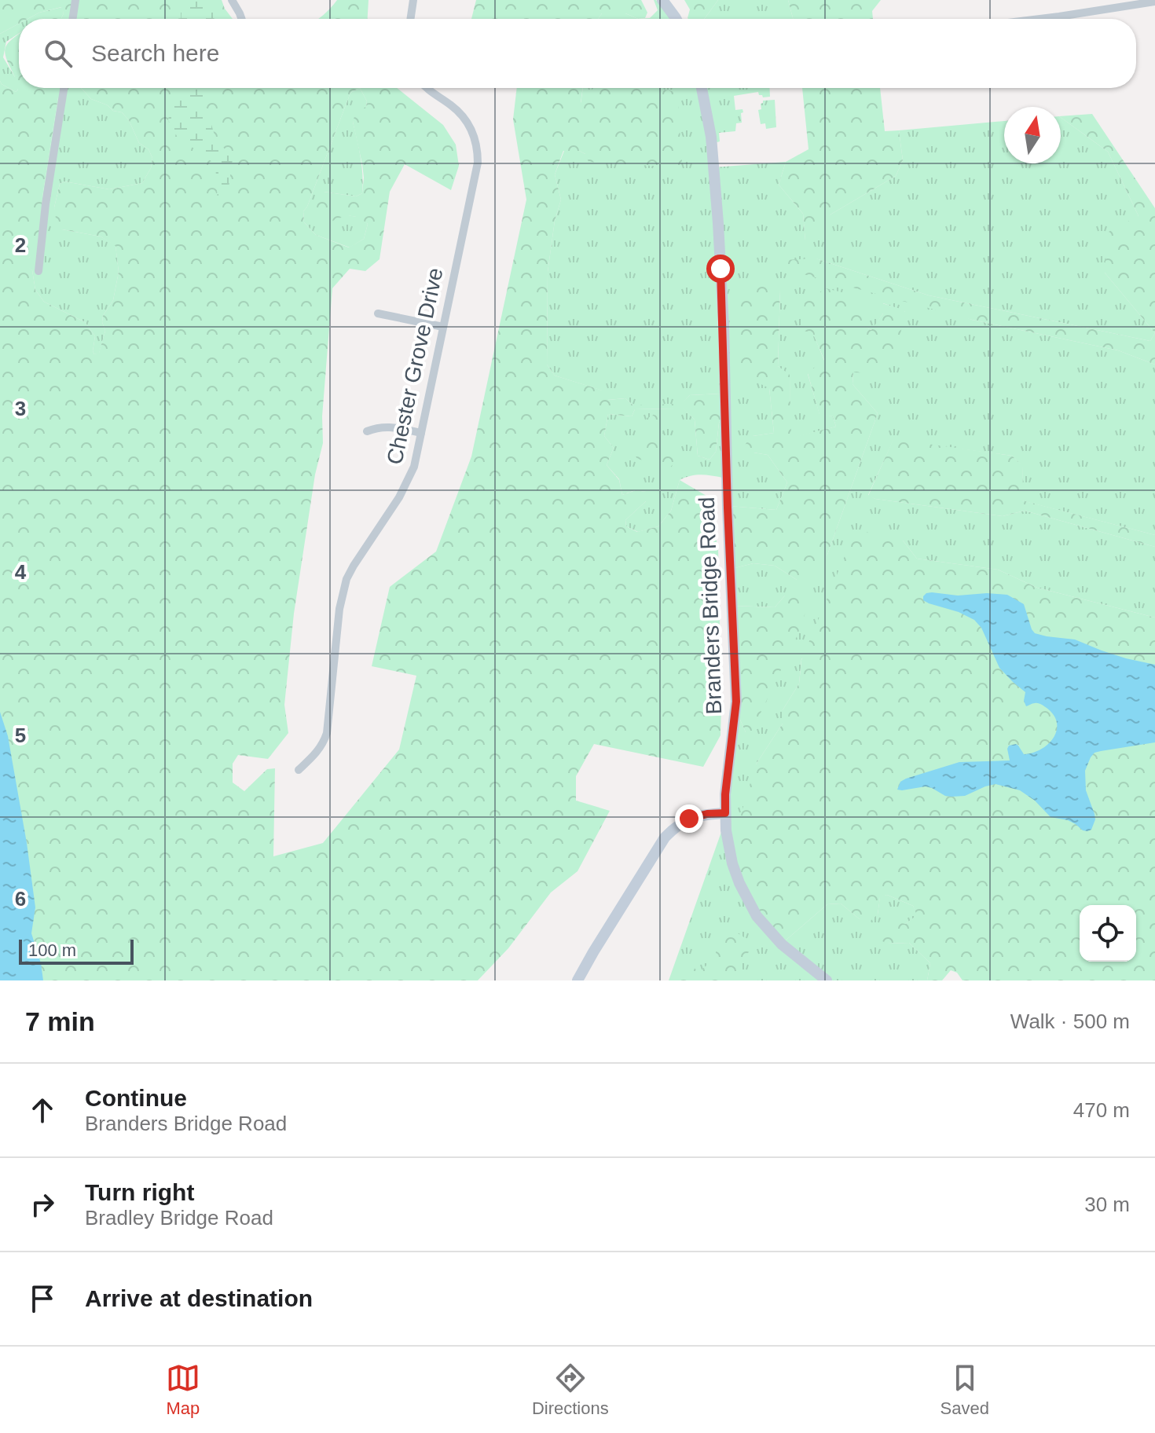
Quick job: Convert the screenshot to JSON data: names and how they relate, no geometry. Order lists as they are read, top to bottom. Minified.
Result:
{"streets":{"street":["Chester Grove Drive","Branders Bridge Road"]},"scale_bar":"100 m","north":"top","page":{"search":"Search here","scale":"100 m","heading":["7 min","Walk · 500 m"],"list":[["Continue","Branders Bridge Road","470 m"],["Turn right","Bradley Bridge Road","30 m"],"Arrive at destination"],"nav":["Map","Directions","Saved"]},"grid":{"rows":["2","3","4","5","6"]}}
